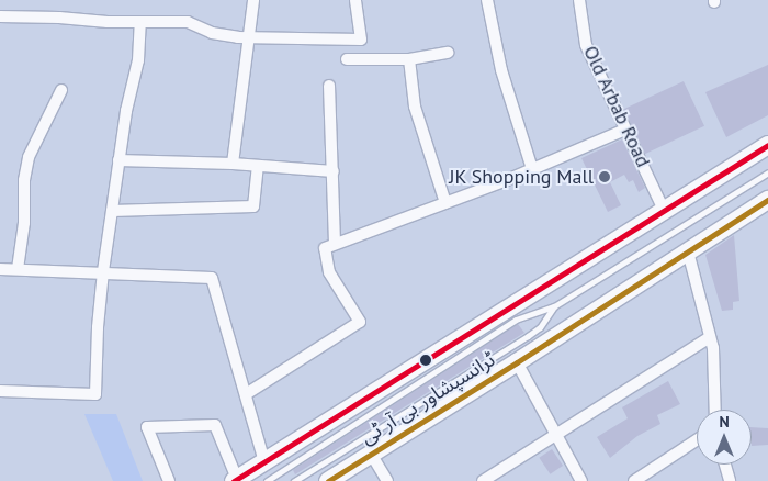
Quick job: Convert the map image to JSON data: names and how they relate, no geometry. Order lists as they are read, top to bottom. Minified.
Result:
{"streets":{"street":["Old Arbab Road"],"lane":["ٹرانسپشاور بی آر ٹی"]},"places":["JK Shopping Mall"],"north":"top"}
